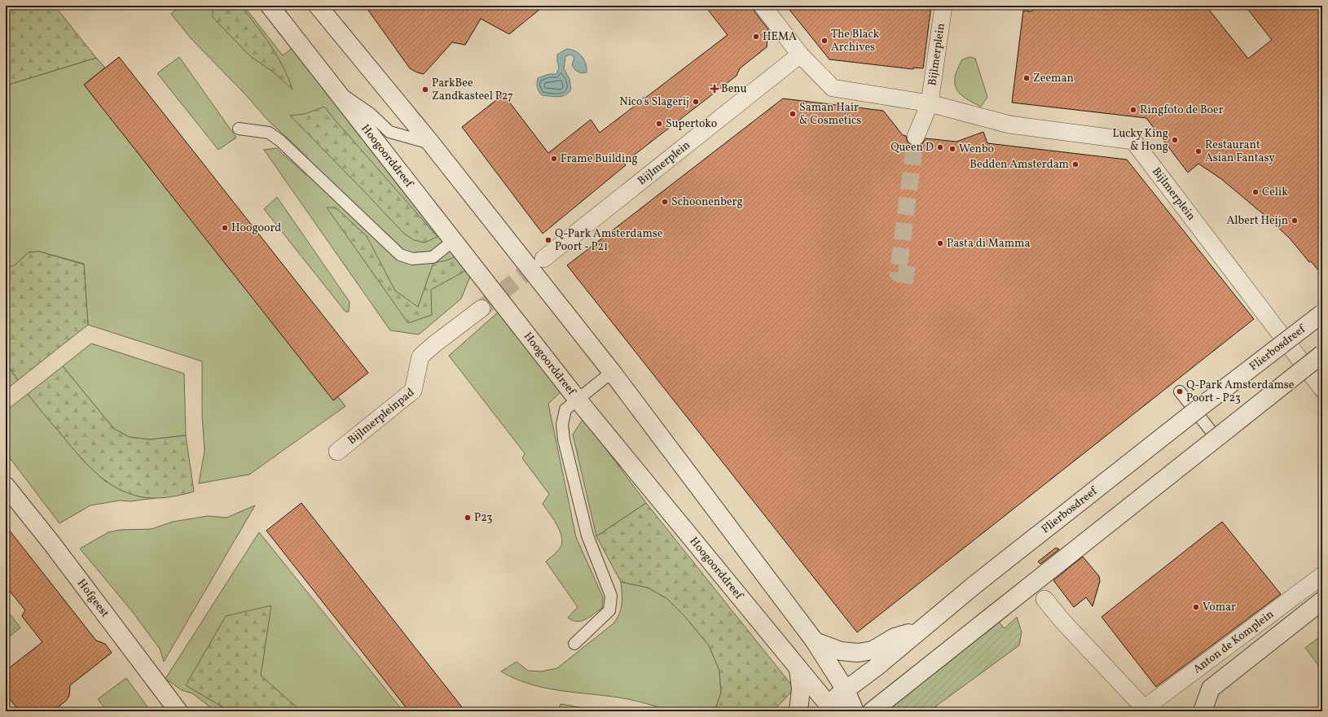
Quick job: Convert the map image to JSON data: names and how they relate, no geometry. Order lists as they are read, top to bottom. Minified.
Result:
{"streets":{"street":["Bijlmerplein","Hoogoorddreef","Flierbosdreef","Bijlmerpleinpad","Hofgeest","Anton de Komplein"]},"crossings":[["Hoogoorddreef","Flierbosdreef"]],"places":{"other":["HEMA","The Black Archives","Zeeman","ParkBee Zandkasteel P27","Nico's Slagerij","Ringfoto de Boer","Saman Hair & Cosmetics","Supertoko","Lucky King & Hong","Queen D","Wenbo","Restaurant Asian Fantasy","Frame Building","Bedden Amsterdam","Celik","Schoonenberg","Albert Heijn","Hoogoord","Q-Park Amsterdamse Poort - P21","Pasta di Mamma","Q-Park Amsterdamse Poort - P23","P23","Vomar"],"health":["Benu"]}}
